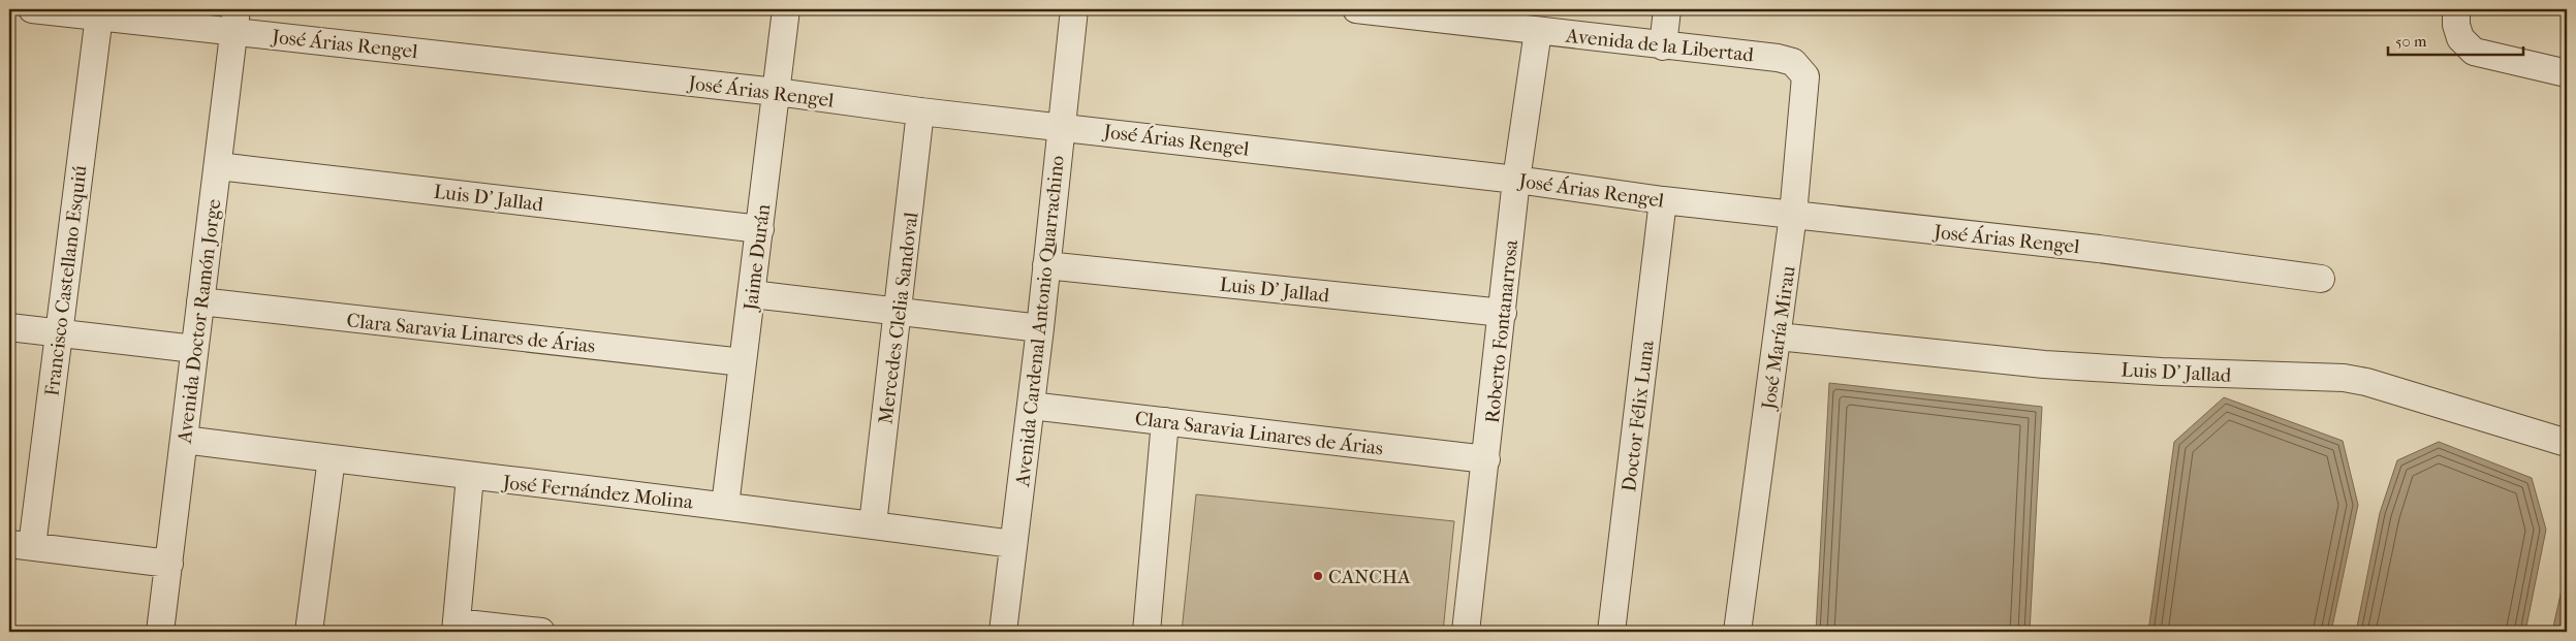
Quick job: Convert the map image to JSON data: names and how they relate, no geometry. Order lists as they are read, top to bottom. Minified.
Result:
{"streets":{"street":["José Árias Rengel","Avenida de la Libertad","Luis D' Jallad","Jaime Durán","Francisco Castellano Esquiú","Mercedes Clelia Sandoval","Avenida Doctor Ramón Jorge","Avenida Cardenal Antonio Quarrachino","Roberto Fontanarrosa","Clara Saravia Linares de Árias","José María Mirau","Doctor Félix Luna","José Fernández Molina"]},"crossings":[["José Árias Rengel","Jaime Durán"],["José Árias Rengel","Francisco Castellano Esquiú"],["José Árias Rengel","Mercedes Clelia Sandoval"],["José Árias Rengel","Avenida Doctor Ramón Jorge"],["José Árias Rengel","Avenida Cardenal Antonio Quarrachino"],["José Árias Rengel","Roberto Fontanarrosa"],["José Árias Rengel","José María Mirau"],["José Árias Rengel","Doctor Félix Luna"],["Avenida de la Libertad","Roberto Fontanarrosa"],["Avenida de la Libertad","José María Mirau"],["Luis D' Jallad","Jaime Durán"],["Luis D' Jallad","Avenida Doctor Ramón Jorge"],["Luis D' Jallad","Avenida Cardenal Antonio Quarrachino"],["Luis D' Jallad","Roberto Fontanarrosa"],["Luis D' Jallad","José María Mirau"],["Jaime Durán","Clara Saravia Linares de Árias"],["Jaime Durán","José Fernández Molina"],["Mercedes Clelia Sandoval","José Fernández Molina"],["Avenida Doctor Ramón Jorge","Clara Saravia Linares de Árias"],["Avenida Doctor Ramón Jorge","José Fernández Molina"],["Avenida Cardenal Antonio Quarrachino","Clara Saravia Linares de Árias"],["Avenida Cardenal Antonio Quarrachino","José Fernández Molina"],["Roberto Fontanarrosa","Clara Saravia Linares de Árias"]],"places":["CANCHA"],"scale_bar":"50 m"}
